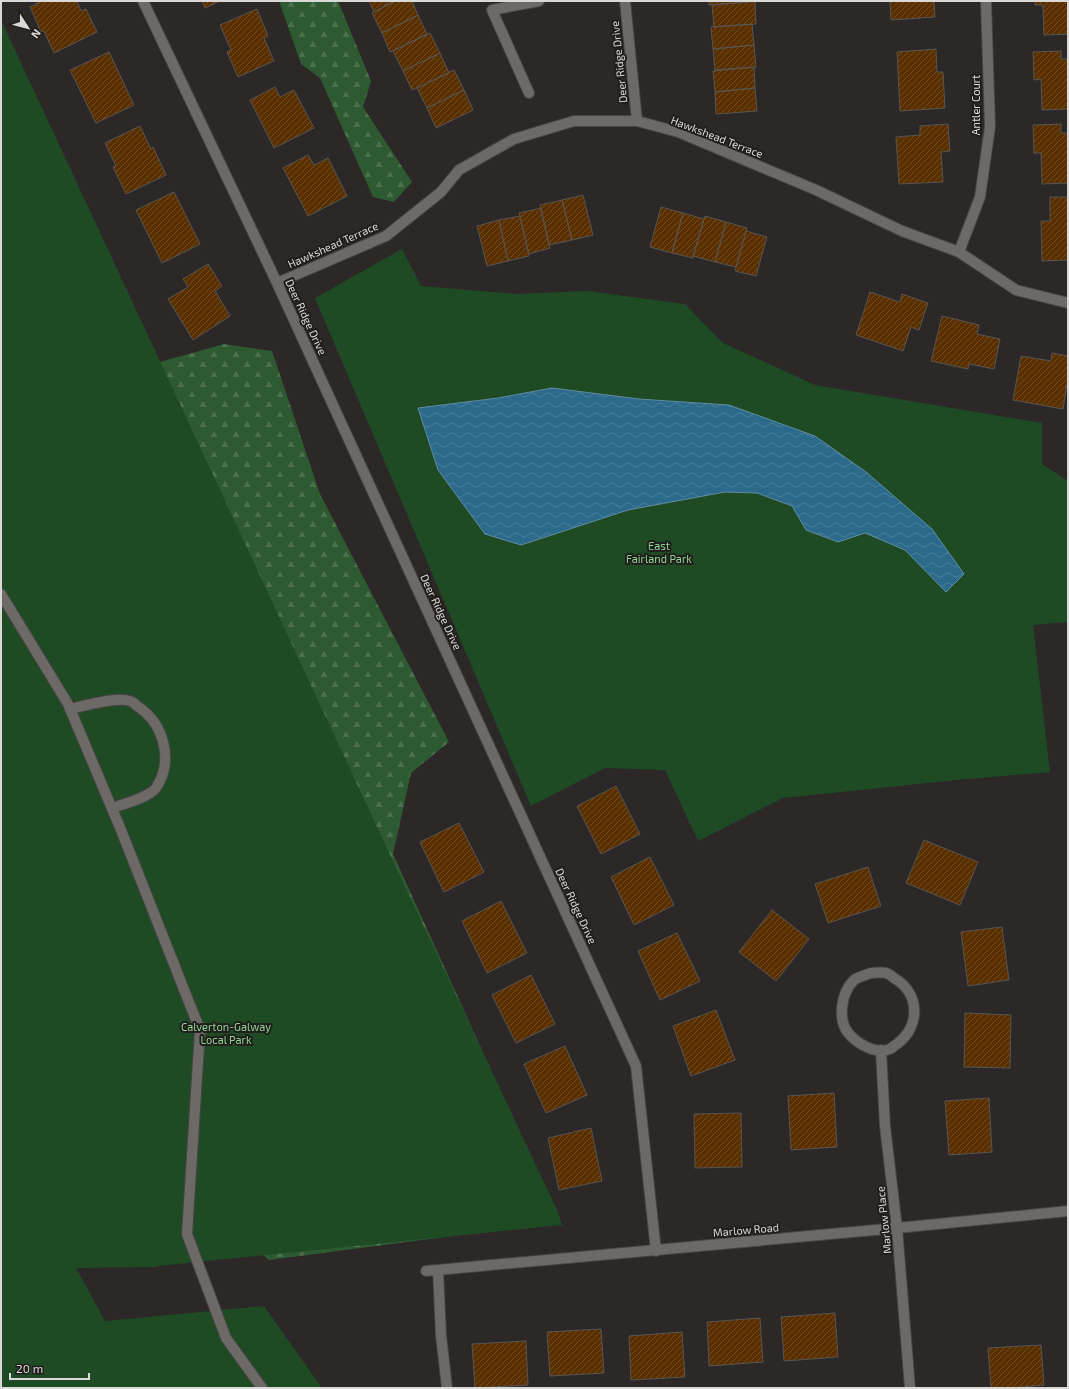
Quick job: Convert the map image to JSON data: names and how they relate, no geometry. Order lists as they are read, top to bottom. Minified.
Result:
{"streets":{"street":["Deer Ridge Drive","Antler Court","Hawkshead Terrace","Marlow Place","Marlow Road"]},"crossings":[["Deer Ridge Drive","Hawkshead Terrace"],["Deer Ridge Drive","Marlow Road"],["Antler Court","Hawkshead Terrace"],["Marlow Place","Marlow Road"]],"parks":["East Fairland Park","Calverton-Galway Local Park"],"scale_bar":"20 m","north":"bottom right"}
